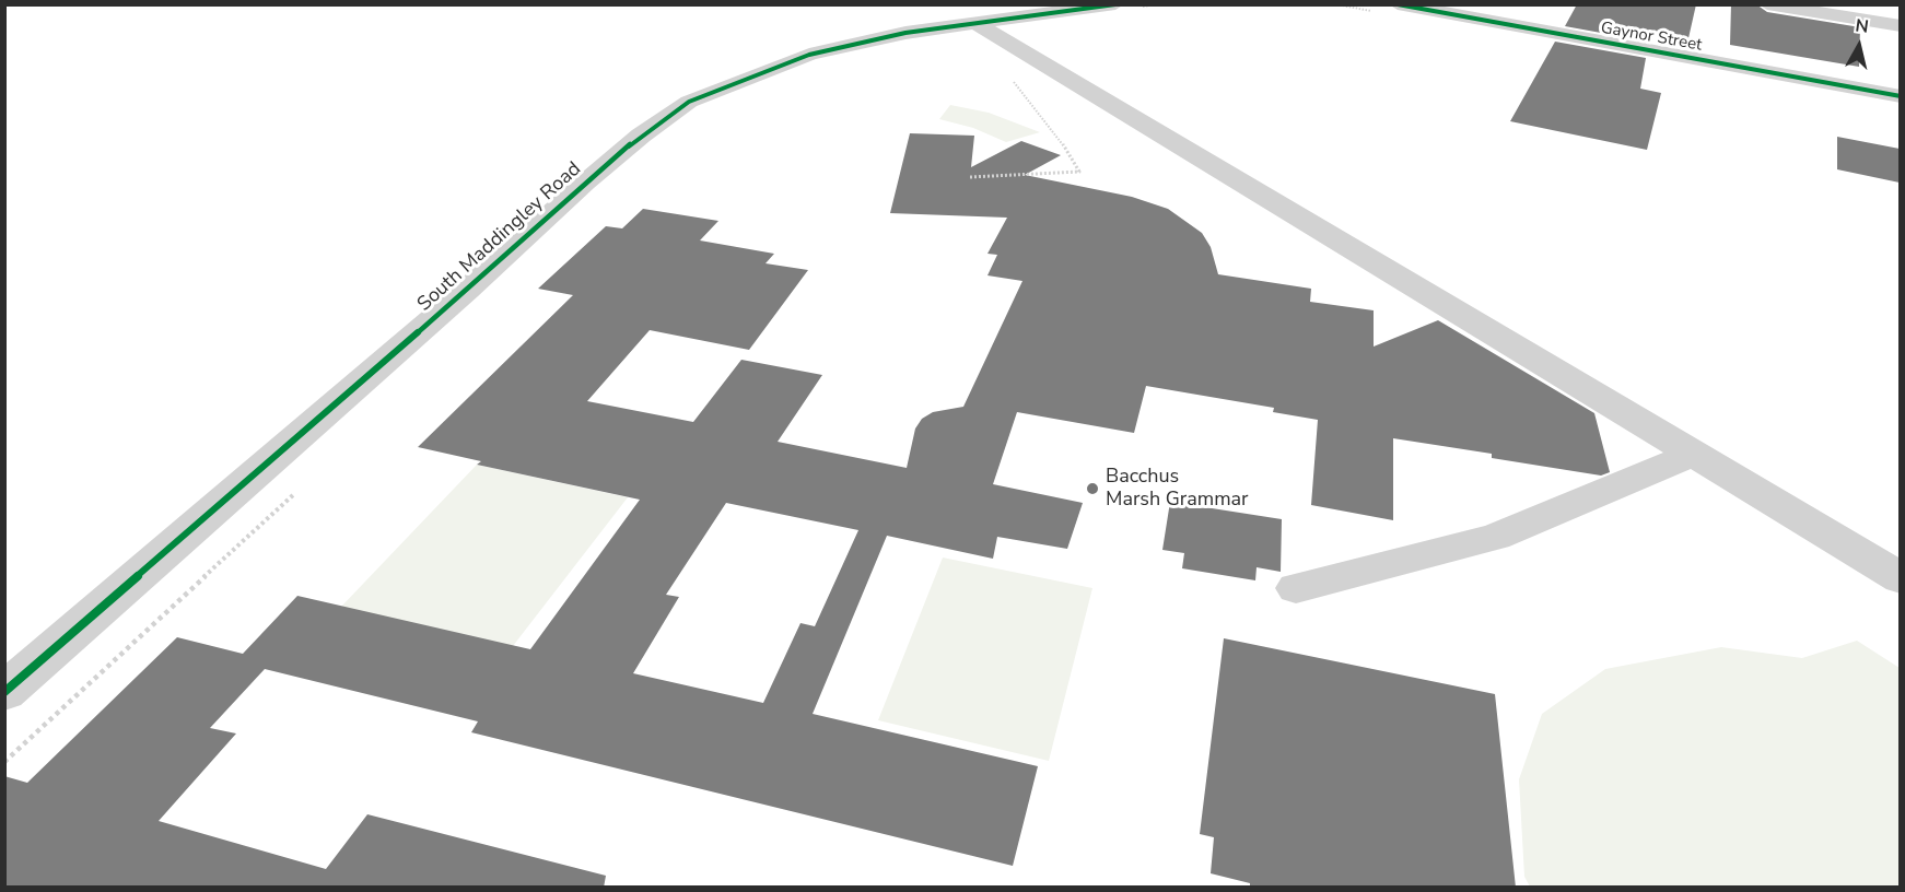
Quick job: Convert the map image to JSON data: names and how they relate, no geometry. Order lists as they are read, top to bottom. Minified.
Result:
{"streets":{"street":["Gaynor Street","South Maddingley Road"]},"places":["Bacchus Marsh Grammar"],"north":"top"}
